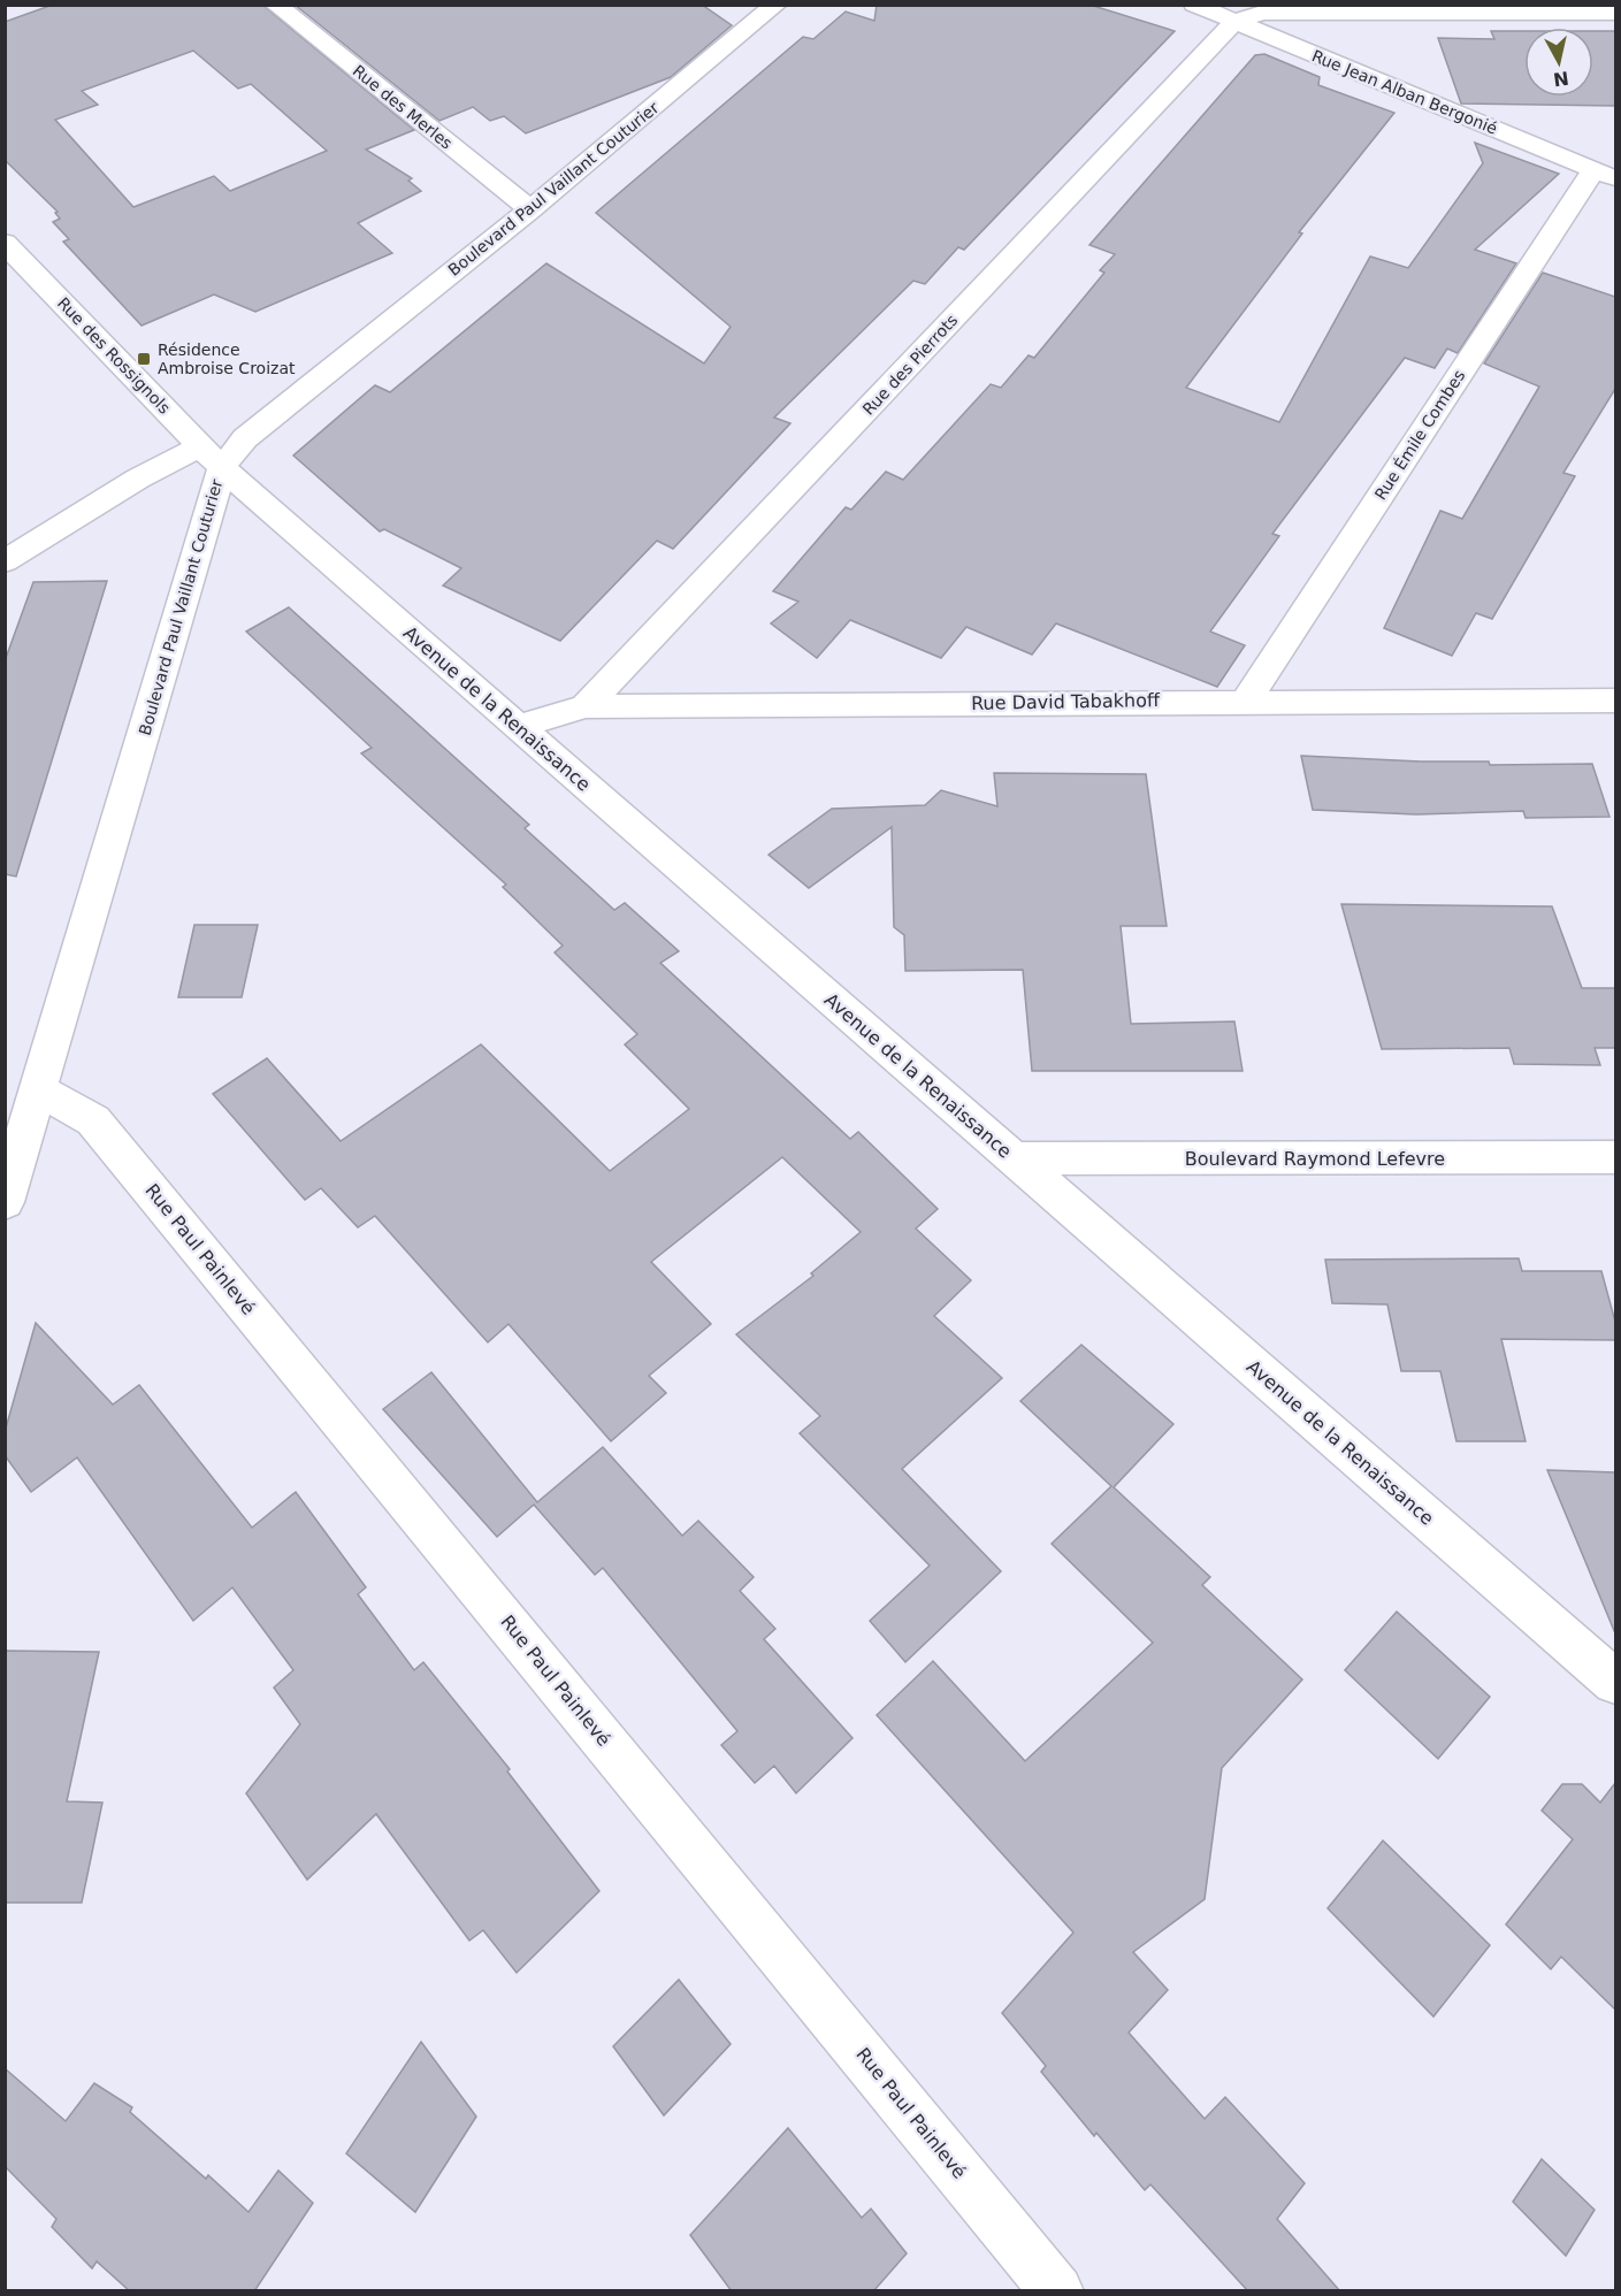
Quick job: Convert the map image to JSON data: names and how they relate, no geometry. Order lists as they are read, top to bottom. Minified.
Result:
{"streets":{"street":["Rue Jean Alban Bergonié","Rue des Merles","Boulevard Paul Vaillant Couturier","Rue des Rossignols","Rue des Pierrots","Rue Émile Combes","Rue David Tabakhoff","Avenue de la Renaissance","Boulevard Raymond Lefevre","Rue Paul Painlevé"]},"crossings":[["Rue Jean Alban Bergonié","Rue des Pierrots"],["Rue Jean Alban Bergonié","Rue Émile Combes"],["Rue des Merles","Boulevard Paul Vaillant Couturier"],["Boulevard Paul Vaillant Couturier","Rue des Rossignols"],["Boulevard Paul Vaillant Couturier","Avenue de la Renaissance"],["Boulevard Paul Vaillant Couturier","Rue Paul Painlevé"],["Rue des Rossignols","Avenue de la Renaissance"],["Rue des Pierrots","Rue David Tabakhoff"],["Rue Émile Combes","Rue David Tabakhoff"],["Rue David Tabakhoff","Avenue de la Renaissance"],["Avenue de la Renaissance","Boulevard Raymond Lefevre"]],"places":{"transit":["Résidence Ambroise Croizat"]},"north":"bottom"}
